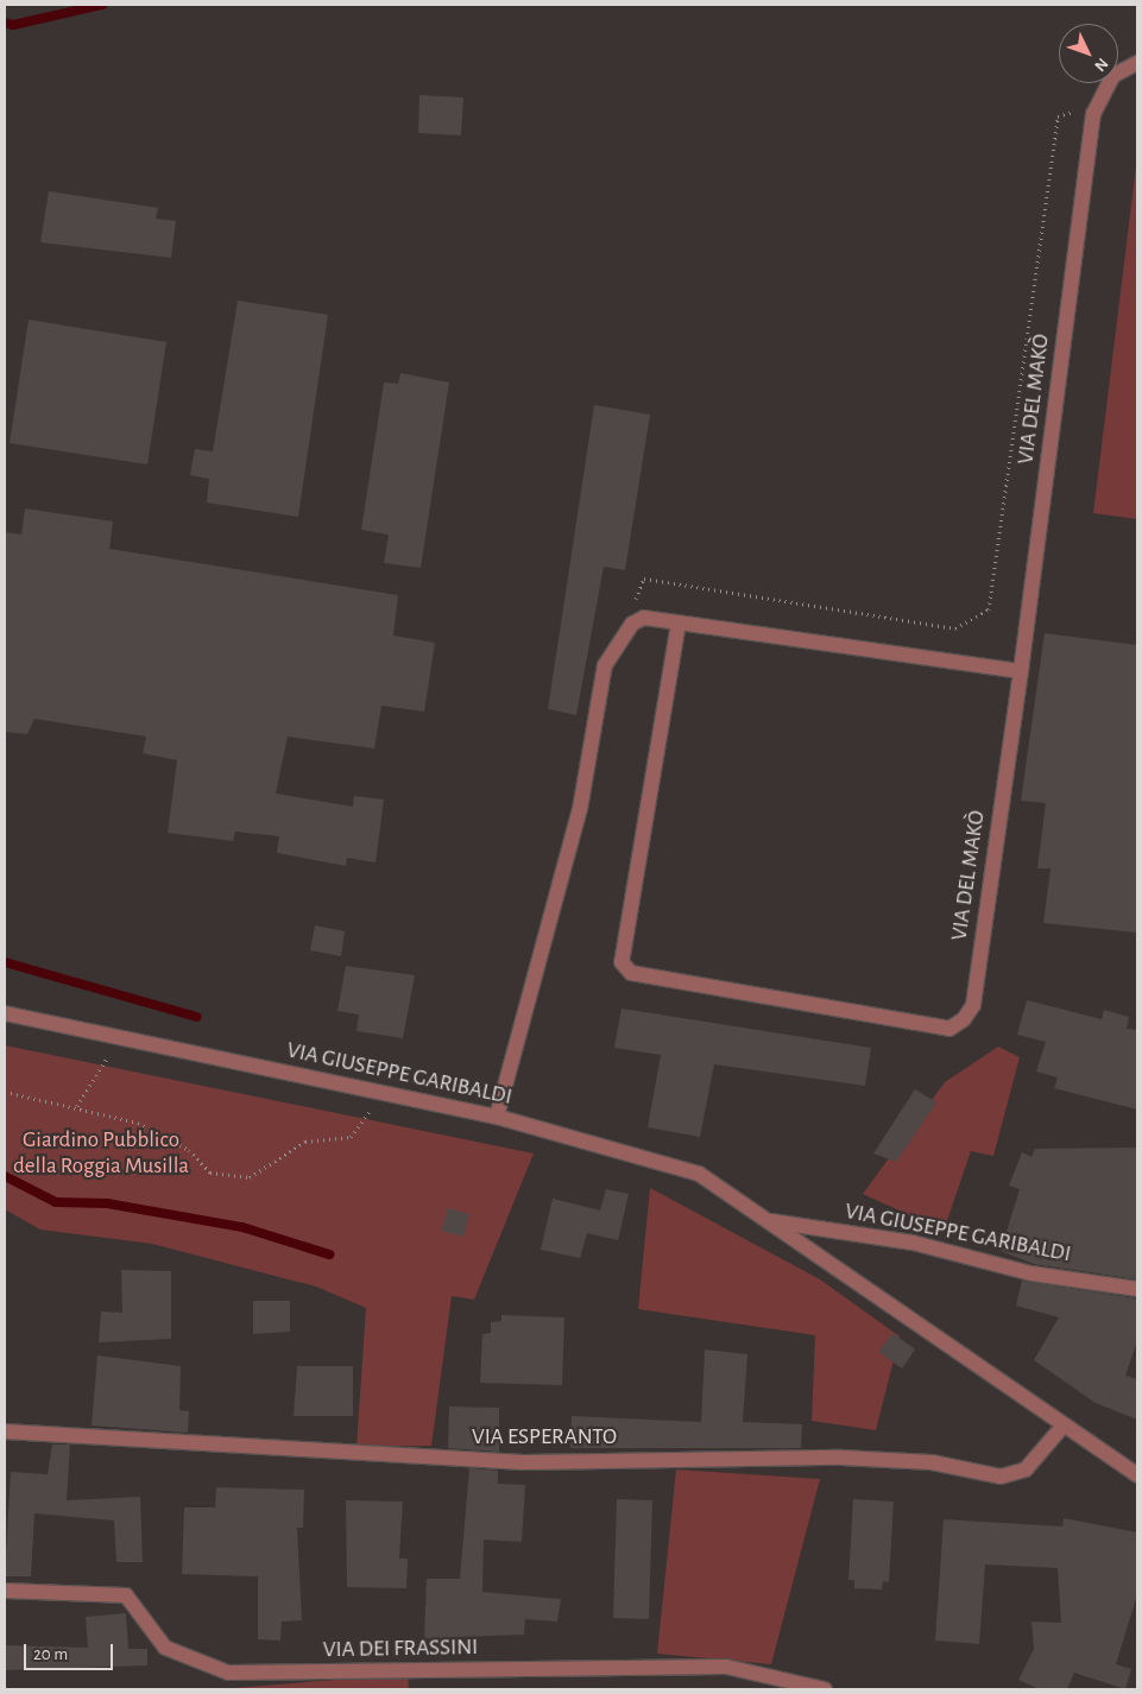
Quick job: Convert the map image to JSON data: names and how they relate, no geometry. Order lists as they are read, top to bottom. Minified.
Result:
{"streets":{"street":["VIA DEL MAKÒ","VIA GIUSEPPE GARIBALDI","VIA ESPERANTO","VIA DEI FRASSINI"]},"crossings":[["VIA GIUSEPPE GARIBALDI","VIA ESPERANTO"]],"parks":["Giardino Pubblico della Roggia Musilla"],"scale_bar":"20 m","north":"bottom right"}
